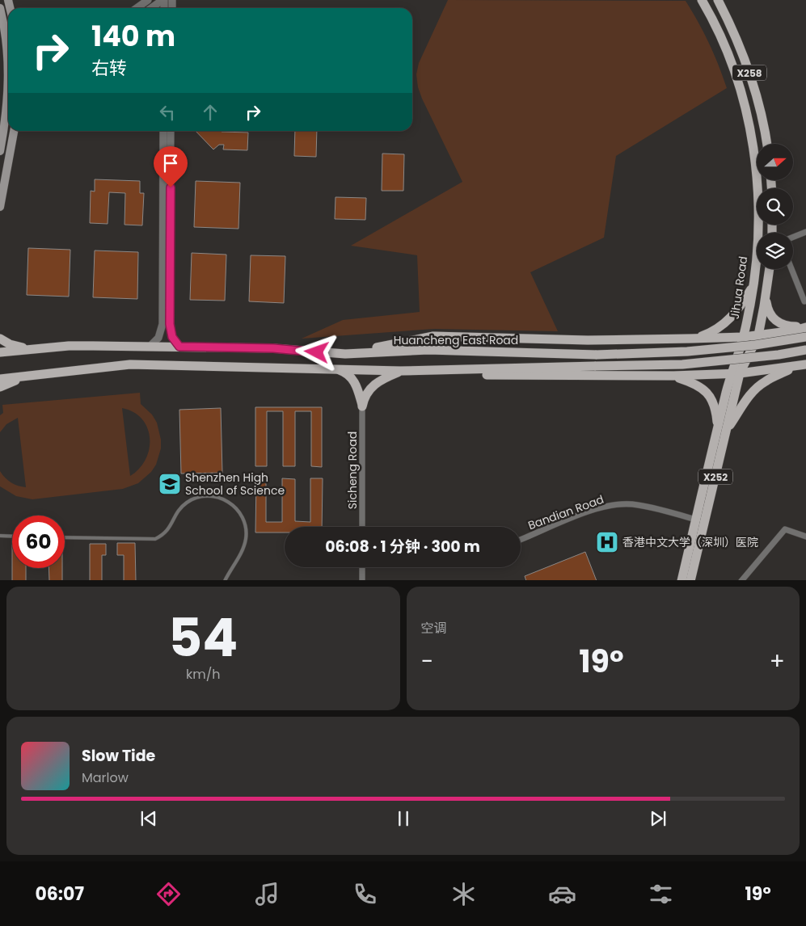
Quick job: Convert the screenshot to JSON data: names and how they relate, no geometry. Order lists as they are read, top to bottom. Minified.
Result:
{"streets":{"main road":["X258","Jihua Road","Huancheng East Road","X252"],"street":["Sicheng Road","Bandian Road"]},"crossings":[["Jihua Road","Bandian Road"]],"places":{"school or university":["Shenzhen High School of Science"],"hospital":["香港中文大学（深圳）医院"]},"north":"right","page":{"turn":["140 m","右转"],"limit":"60","trip":"06:08 · 1 分钟 · 300 m","tile":[["54","km/h"],"空调"],"heat":["−","19°","+"],"song":["Slow Tide","Marlow"],"tabs":["06:07","19°"]}}
